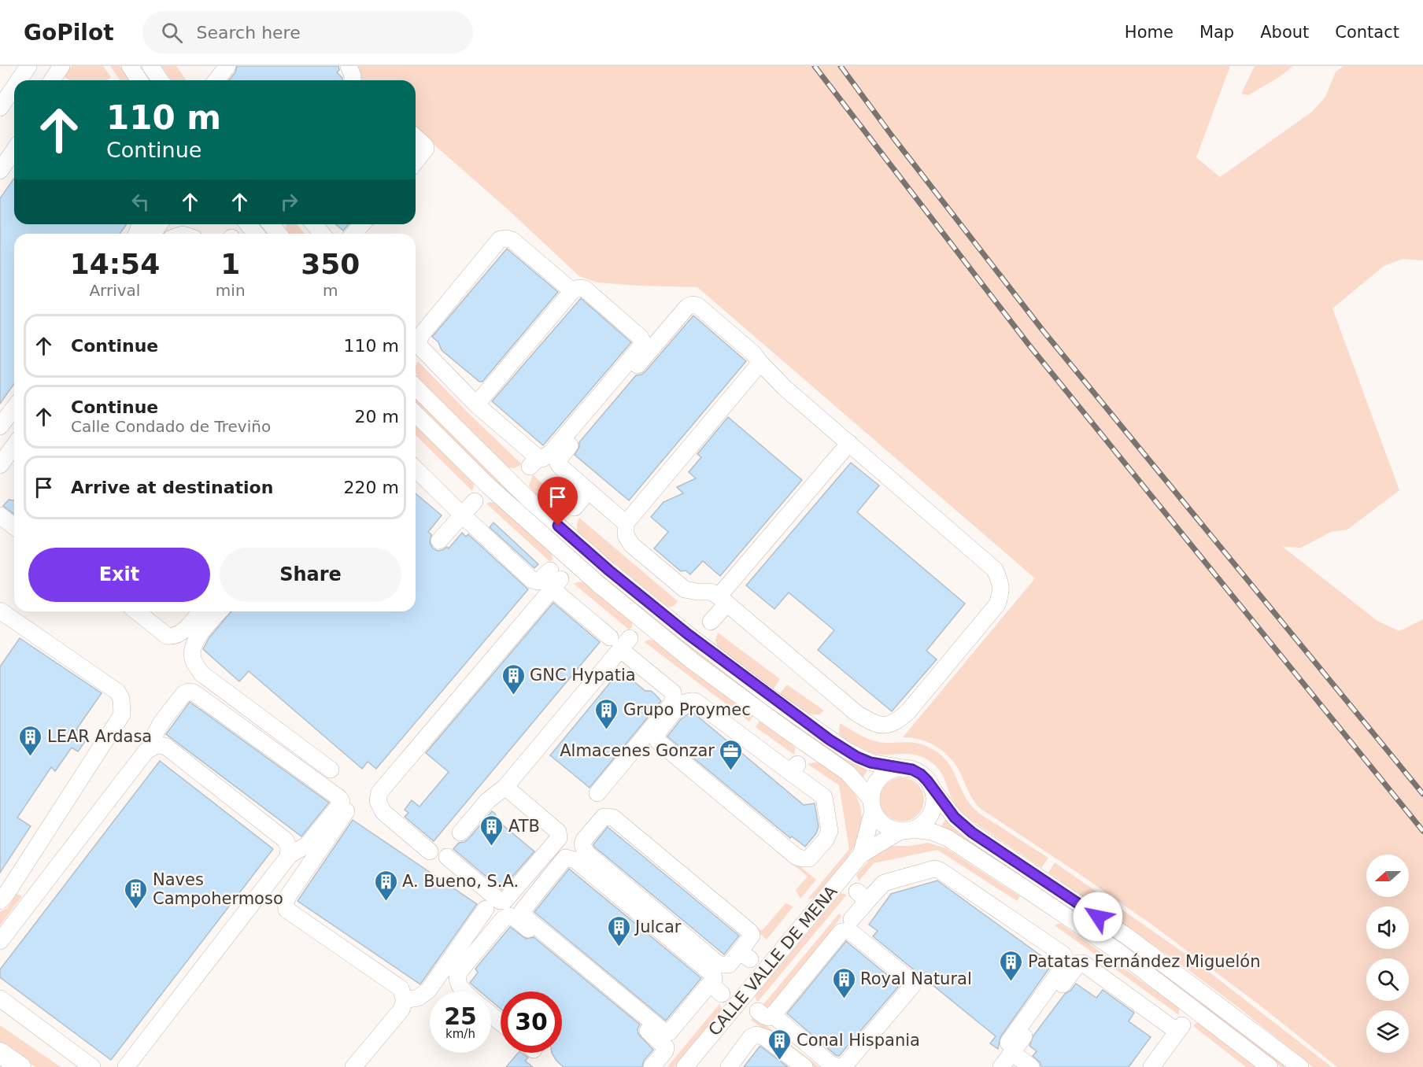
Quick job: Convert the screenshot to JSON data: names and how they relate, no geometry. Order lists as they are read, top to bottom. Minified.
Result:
{"streets":{"street":["CALLE VALLE DE MENA"]},"places":{"building":["GNC Hypatia","Grupo Proymec","LEAR Ardasa","ATB","A. Bueno, S.A.","Naves Campohermoso","Julcar","Patatas Fernández Miguelón","Royal Natural","Conal Hispania"],"office":["Almacenes Gonzar"]},"north":"left","page":{"header":"GoPilot","search":"Search here","nav":["Home","Map","About","Contact"],"turn":["110 m","Continue"],"eta":["14:54","Arrival","1","min","350","m"],"list":[{"name":"Continue","value":"110 m"},{"name":"Continue","note":"Calle Condado de Treviño","value":"20 m"},{"name":"Arrive at destination","value":"220 m"}],"buttons":["Exit","Share"],"speed":"25 km/h","limit":"30"}}
